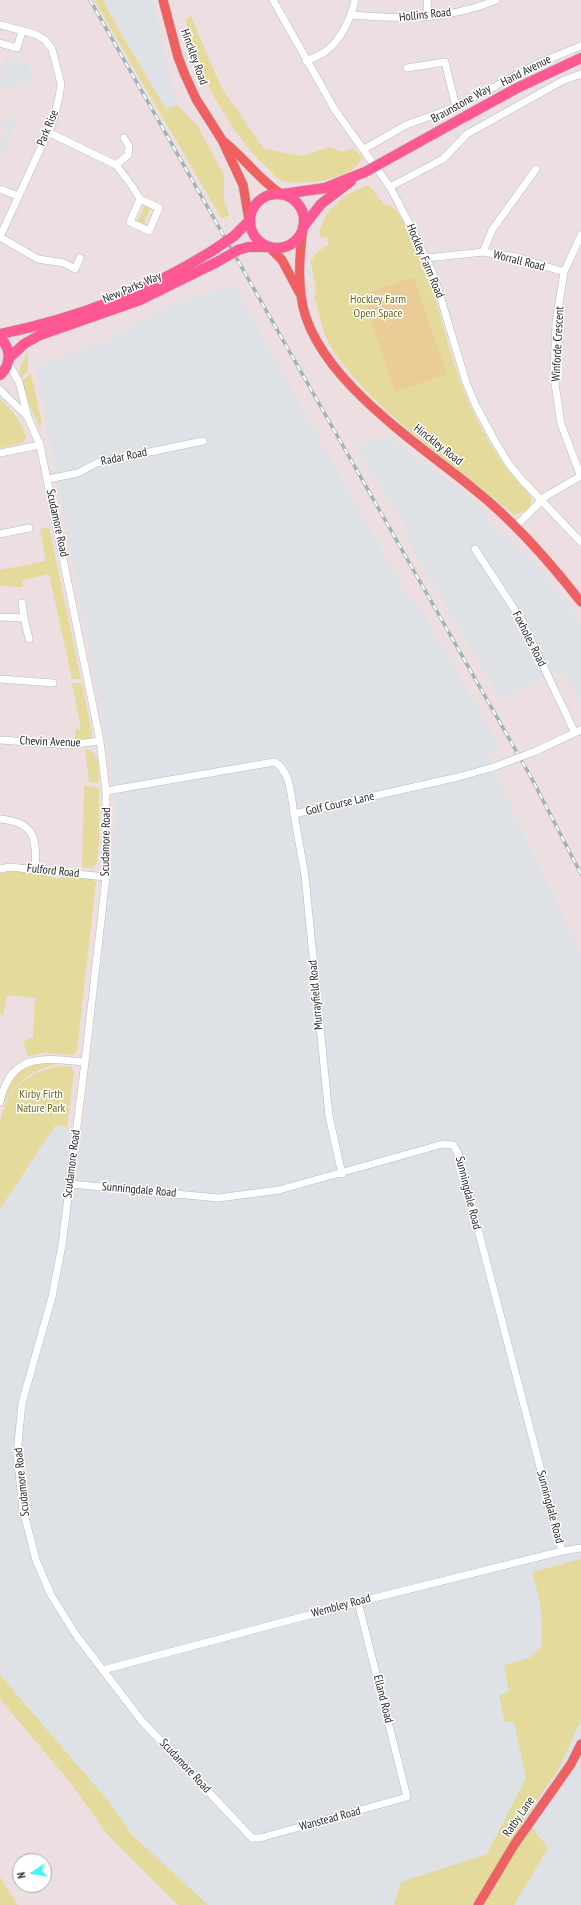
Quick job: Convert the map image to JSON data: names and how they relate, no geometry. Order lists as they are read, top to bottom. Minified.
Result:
{"streets":{"highway":["Braunstone Way","New Parks Way"],"main road":["Hinckley Road","Ratby Lane"],"street":["Hollins Road","Hand Avenue","Park Rise","Hockley Farm Road","Worrall Road","Winforde Crescent","Radar Road","Scudamore Road","Foxholes Road","Chevin Avenue","Golf Course Lane","Fulford Road","Murrayfield Road","Sunningdale Road","Wembley Road","Elland Road","Wanstead Road"]},"crossings":[["Hinckley Road","Braunstone Way"],["Hinckley Road","New Parks Way"],["Hand Avenue","Hockley Farm Road"],["Braunstone Way","New Parks Way"],["Hockley Farm Road","Worrall Road"],["Worrall Road","Winforde Crescent"],["New Parks Way","Scudamore Road"],["Radar Road","Scudamore Road"],["Scudamore Road","Chevin Avenue"],["Scudamore Road","Golf Course Lane"],["Scudamore Road","Fulford Road"],["Scudamore Road","Sunningdale Road"],["Scudamore Road","Wembley Road"],["Scudamore Road","Wanstead Road"],["Foxholes Road","Golf Course Lane"],["Golf Course Lane","Murrayfield Road"],["Murrayfield Road","Sunningdale Road"],["Sunningdale Road","Wembley Road"],["Wembley Road","Elland Road"],["Elland Road","Wanstead Road"]],"parks":["Hockley Farm Open Space","Kirby Firth Nature Park"],"north":"left"}
